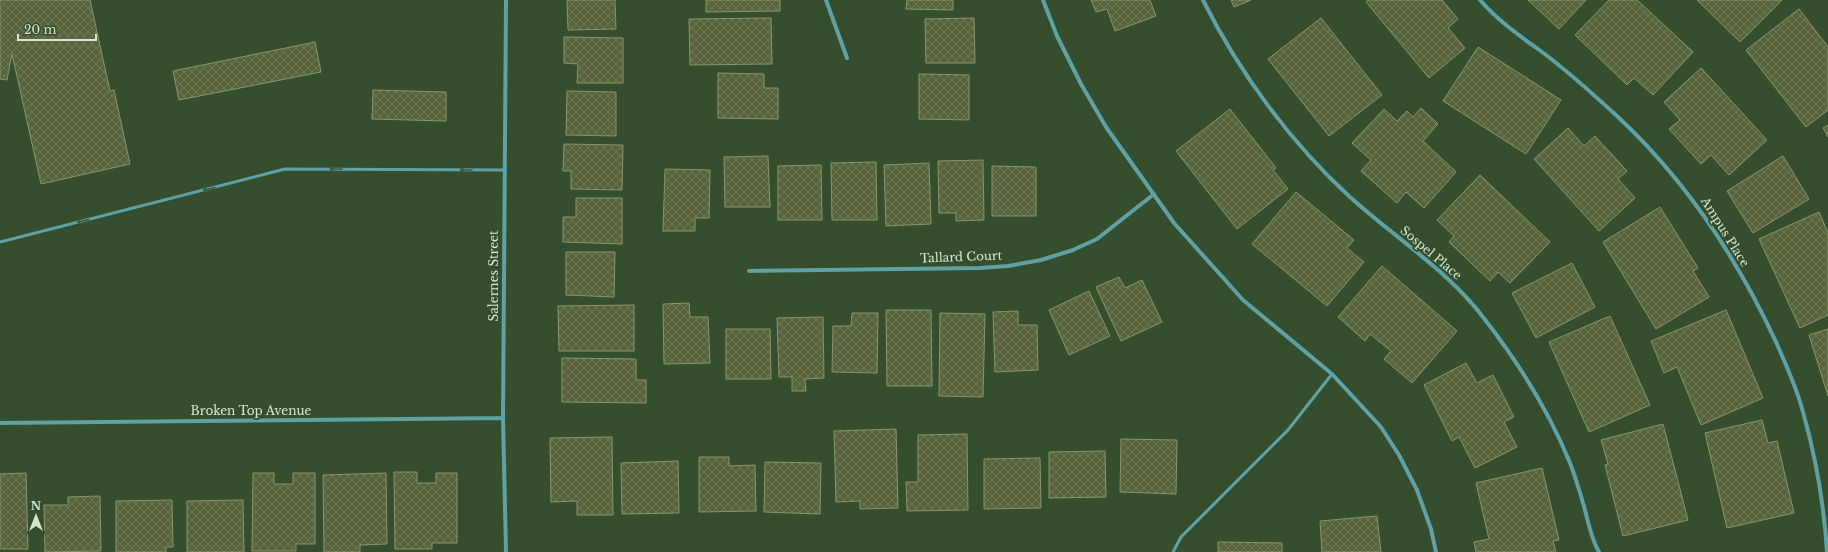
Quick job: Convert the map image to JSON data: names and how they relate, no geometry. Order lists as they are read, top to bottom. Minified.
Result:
{"streets":{"street":["Ampus Place","Sospel Place","Tallard Court","Salernes Street","Broken Top Avenue"]},"crossings":[["Salernes Street","Broken Top Avenue"]],"scale_bar":"20 m","north":"top"}
